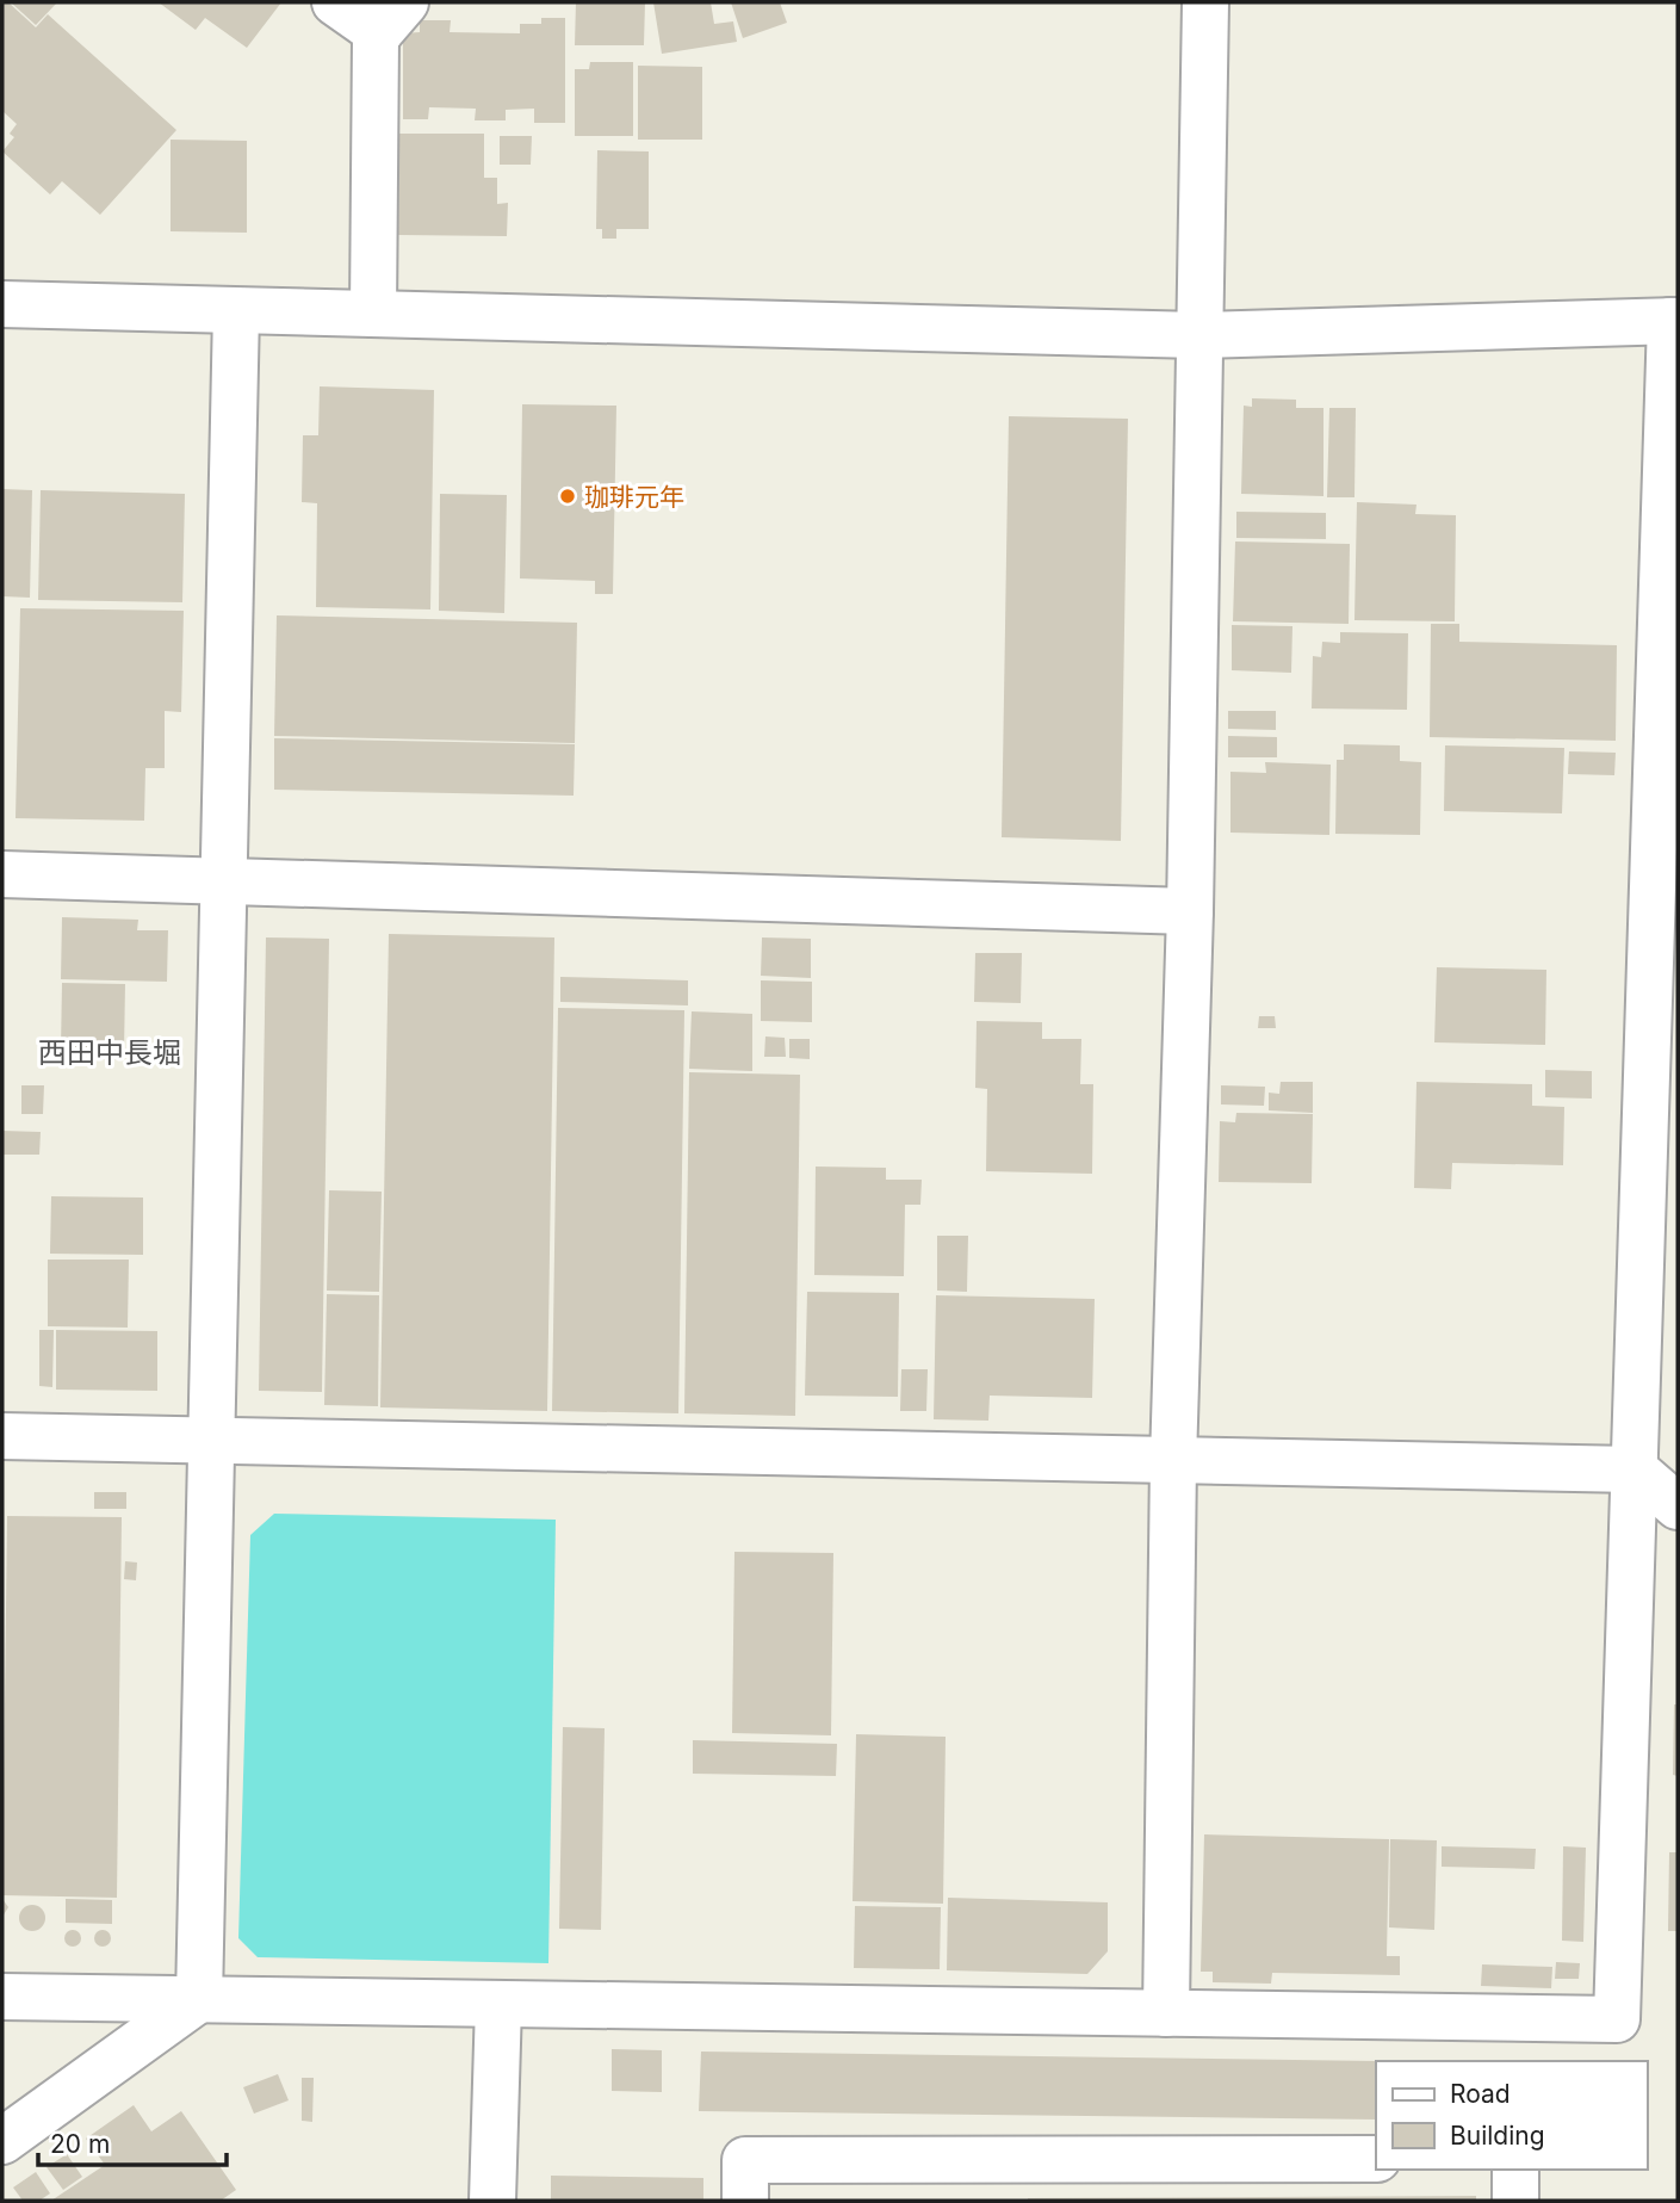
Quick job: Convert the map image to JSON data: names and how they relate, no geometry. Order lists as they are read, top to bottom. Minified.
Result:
{"districts":["西田中長堀"],"places":["珈琲元年"],"legend":["Road","Building"],"scale_bar":"20 m"}
